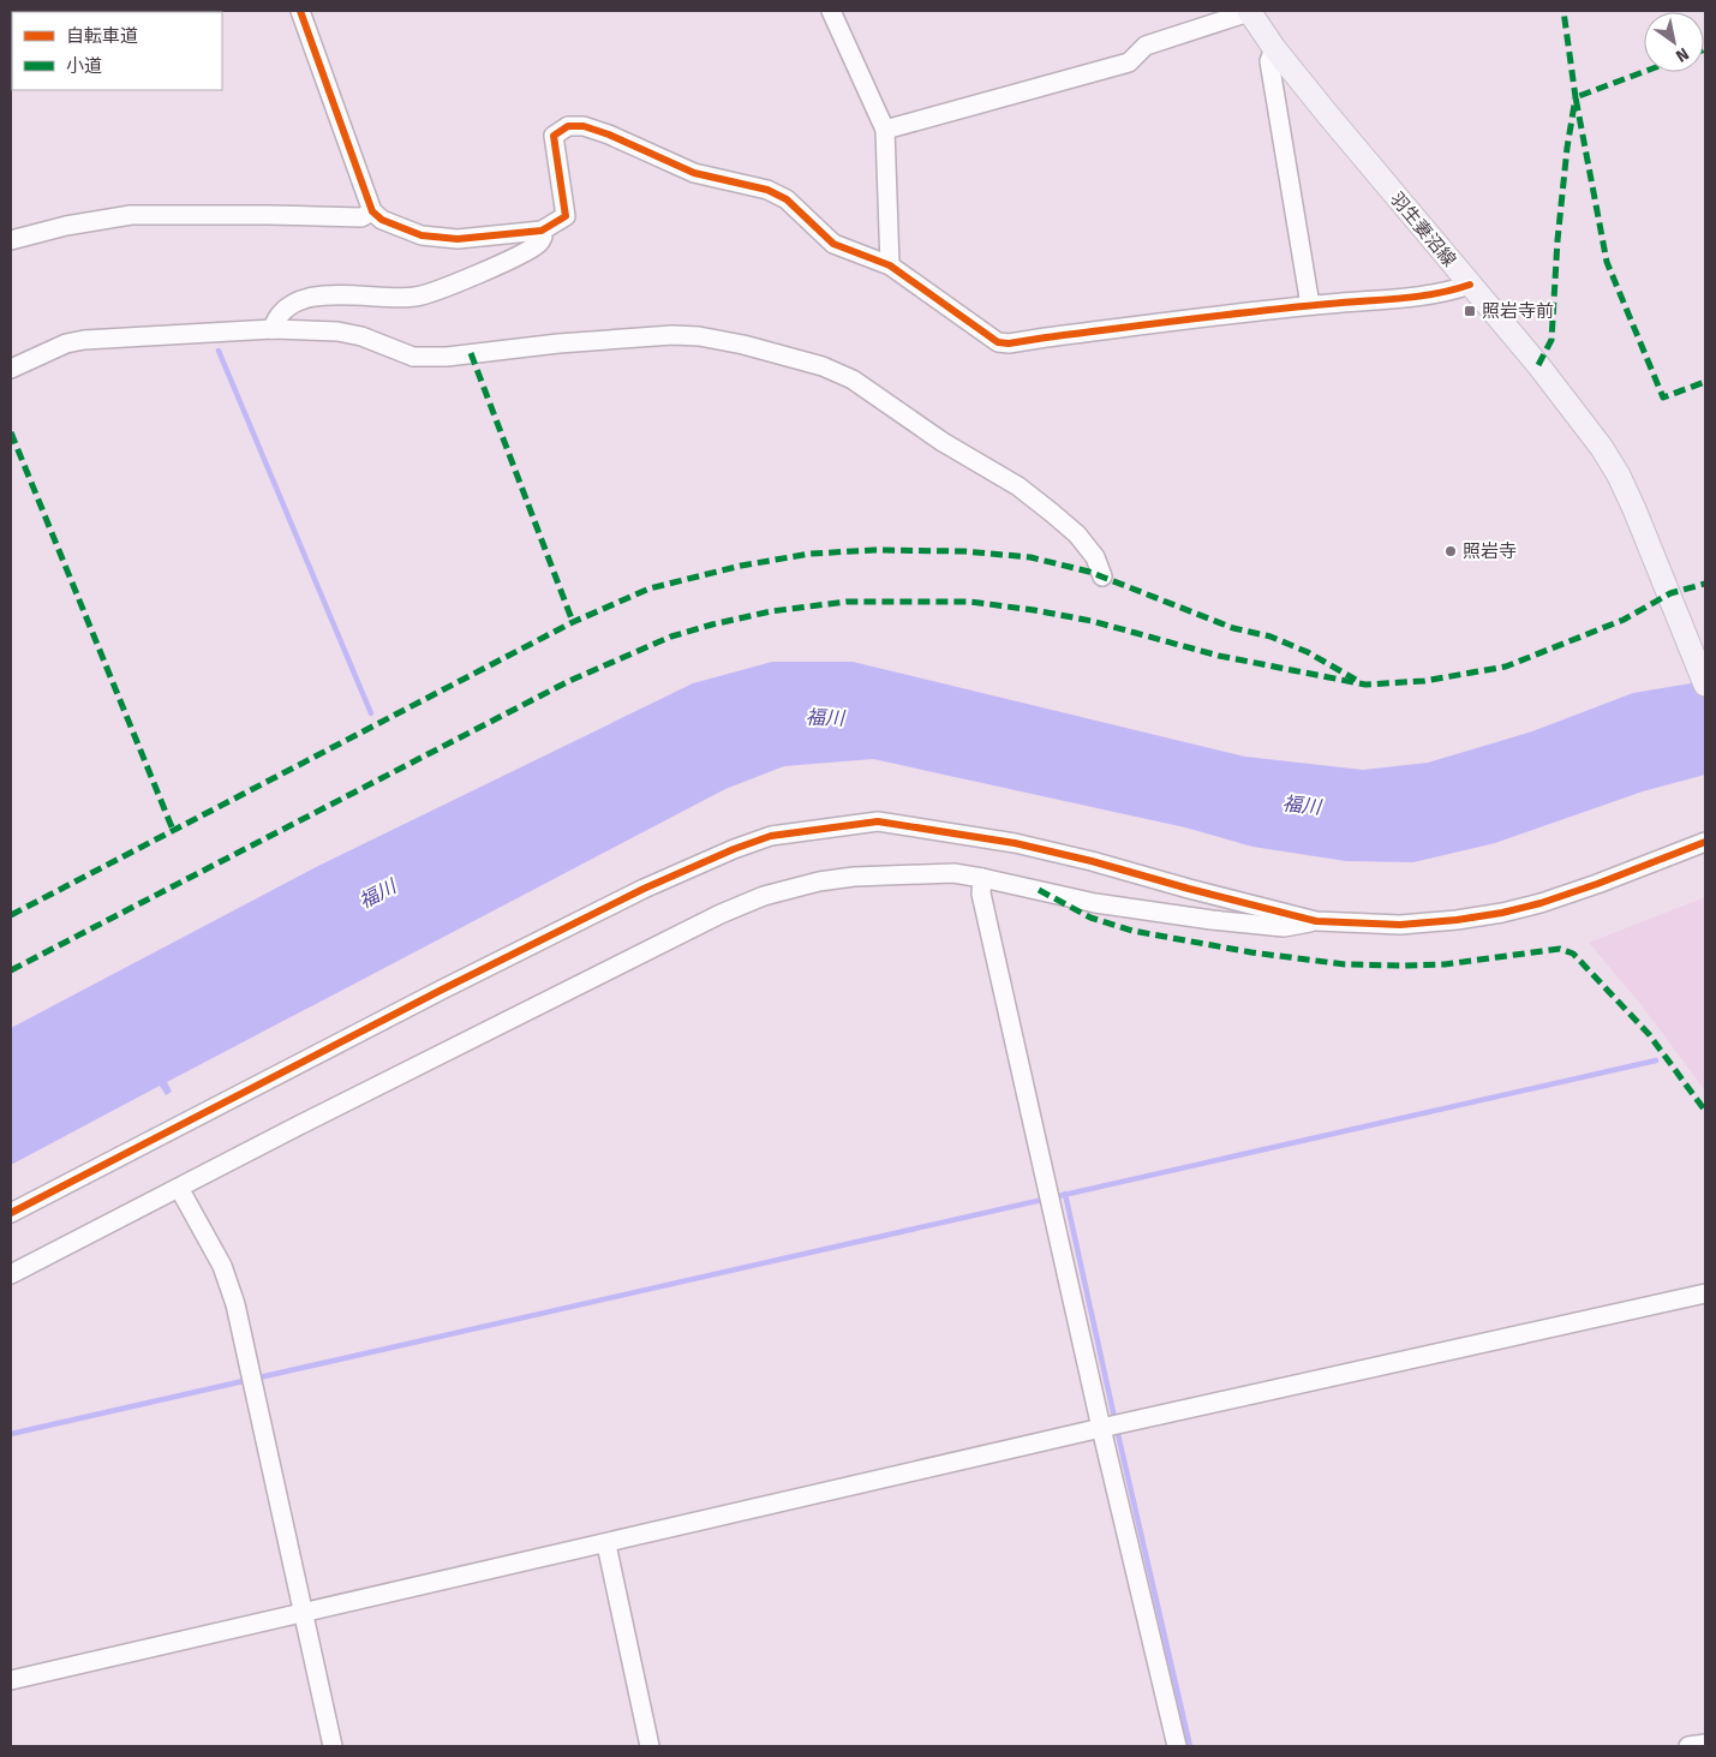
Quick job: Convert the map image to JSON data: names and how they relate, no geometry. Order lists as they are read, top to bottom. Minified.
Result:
{"streets":{"main road":["羽生妻沼線"]},"water":["福川"],"places":{"transit":["照岩寺前"],"other":["照岩寺"]},"legend":["自転車道","小道"],"north":"bottom right"}
